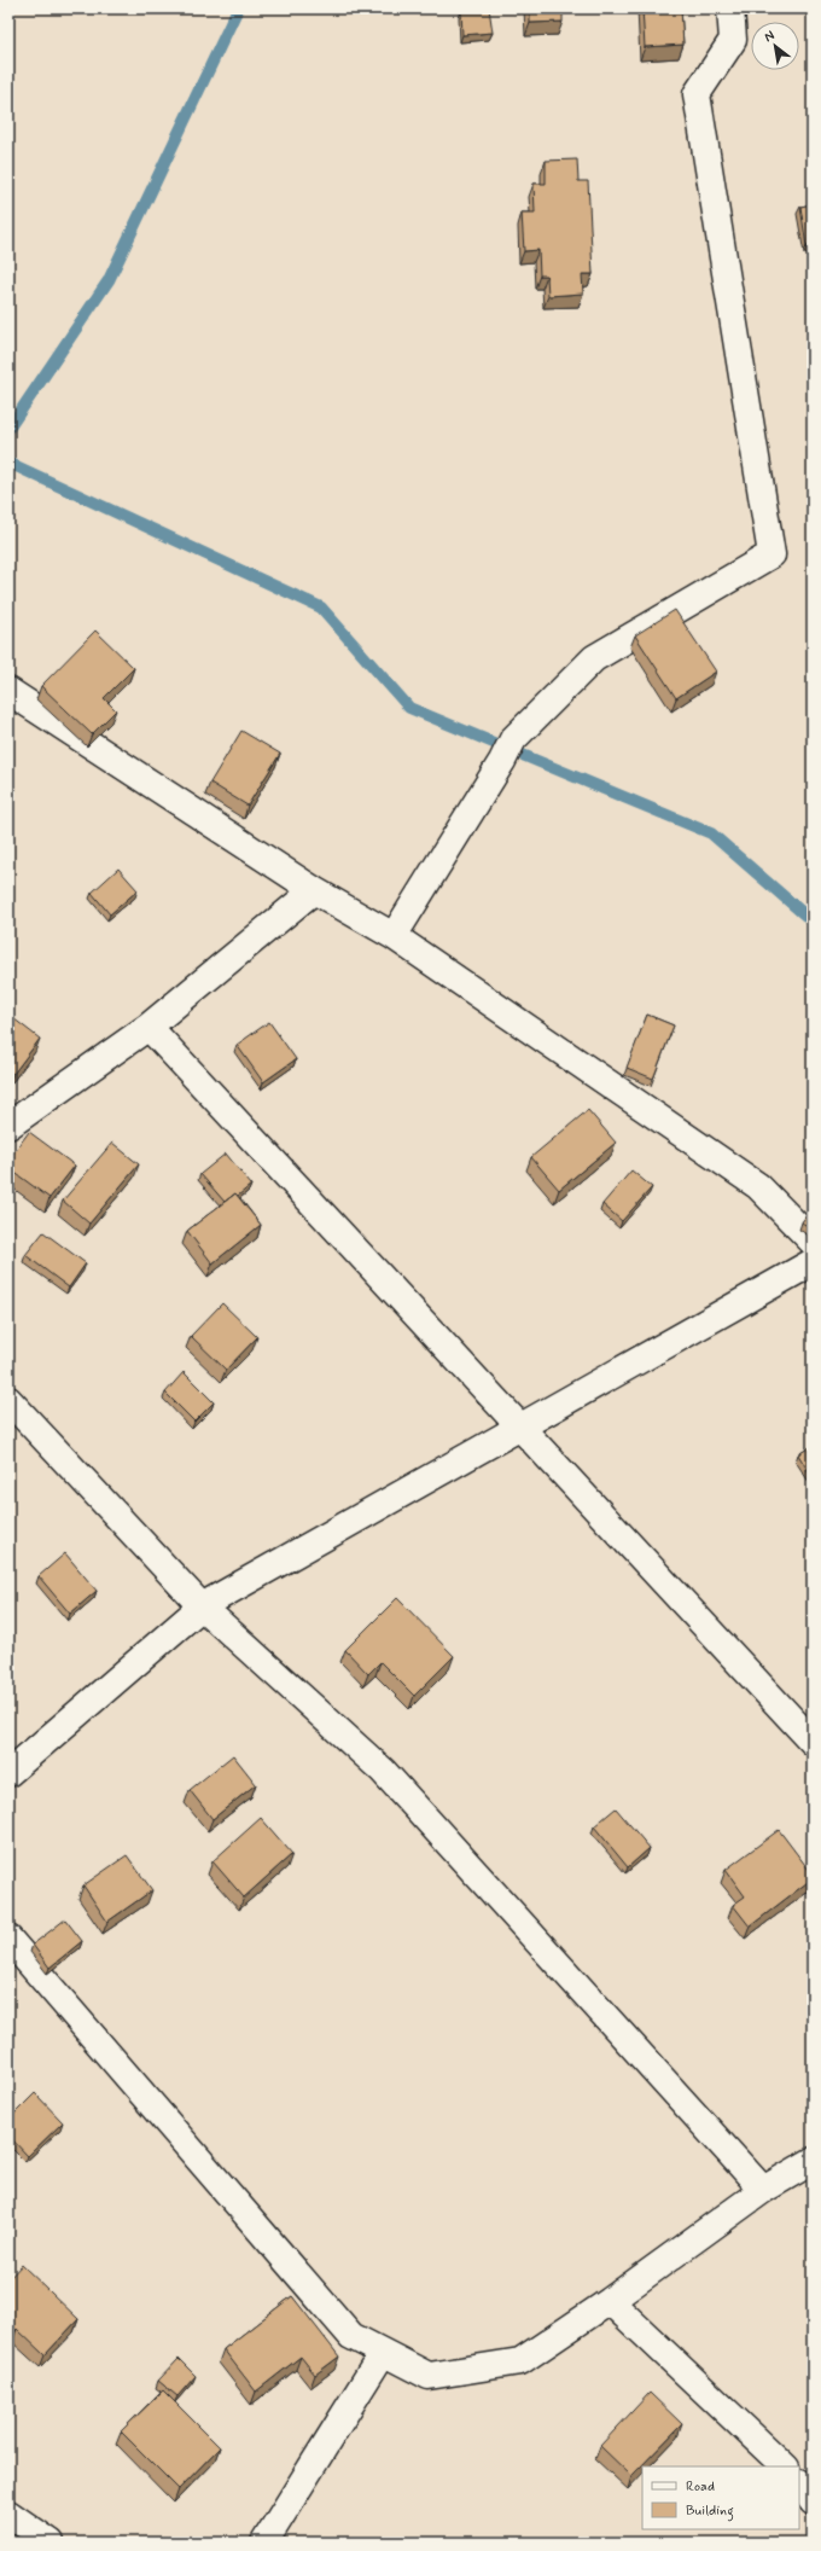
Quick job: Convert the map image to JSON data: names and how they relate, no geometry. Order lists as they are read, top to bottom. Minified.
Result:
{"legend":["Road","Building"],"north":"top left"}
